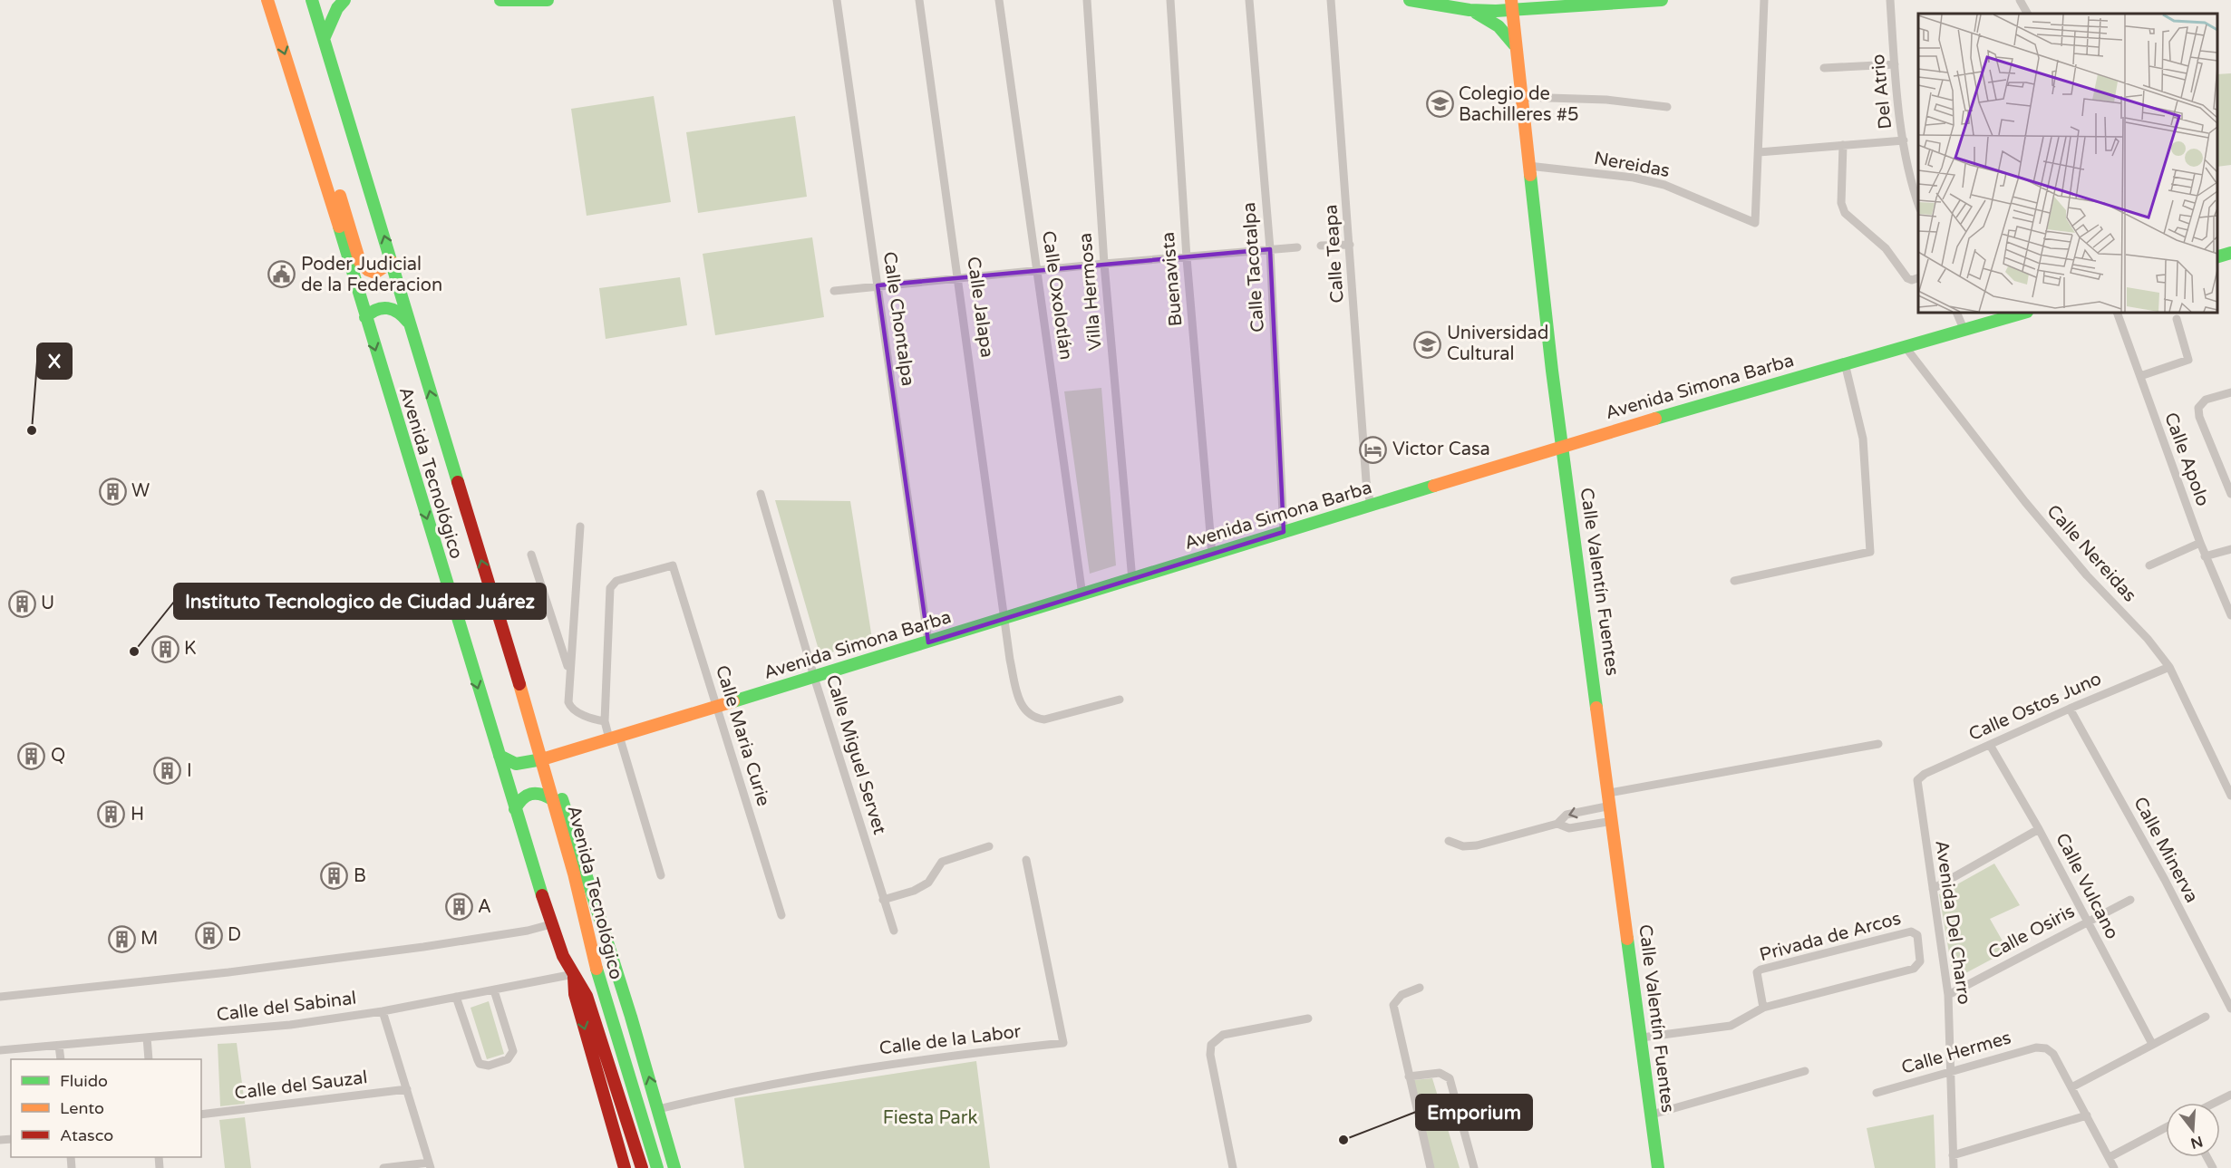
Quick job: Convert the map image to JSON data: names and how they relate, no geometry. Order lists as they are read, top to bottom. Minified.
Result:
{"streets":{"main road":["Avenida Simona Barba","Avenida Tecnológico","Calle Valentín Fuentes"],"street":["Del Atrio","Nereidas","Calle Teapa","Calle Tacotalpa","Buenavista","Villa Hermosa","Calle Oxolotlán","Calle Jalapa","Calle Chontalpa","Calle Apolo","Calle Nereidas","Calle Ostos Juno","Calle Maria Curie","Calle Miguel Servet","Calle Minerva","Calle Vulcano","Avenida Del Charro","Calle Osiris","Privada de Arcos","Calle del Sabinal","Calle de la Labor","Calle Hermes","Calle del Sauzal"]},"crossings":[["Nereidas","Calle Valentín Fuentes"],["Calle Teapa","Avenida Simona Barba"],["Calle Tacotalpa","Avenida Simona Barba"],["Buenavista","Avenida Simona Barba"],["Villa Hermosa","Avenida Simona Barba"],["Calle Oxolotlán","Avenida Simona Barba"],["Calle Jalapa","Avenida Simona Barba"],["Calle Chontalpa","Avenida Simona Barba"],["Avenida Simona Barba","Avenida Tecnológico"],["Avenida Simona Barba","Calle Nereidas"],["Avenida Simona Barba","Calle Valentín Fuentes"],["Avenida Simona Barba","Calle Maria Curie"],["Avenida Simona Barba","Calle Miguel Servet"],["Avenida Tecnológico","Calle del Sabinal"],["Calle Nereidas","Calle Ostos Juno"],["Calle Valentín Fuentes","Privada de Arcos"],["Calle Ostos Juno","Calle Minerva"],["Calle Ostos Juno","Calle Vulcano"],["Calle Ostos Juno","Avenida Del Charro"],["Calle Vulcano","Calle Osiris"],["Avenida Del Charro","Calle Osiris"],["Avenida Del Charro","Calle Hermes"]],"parks":["Fiesta Park"],"places":{"school or university":["Colegio de Bachilleres #5","Universidad Cultural"],"public building":["Poder Judicial de la Federacion"],"other":["X","Instituto Tecnologico de Ciudad Juárez","Emporium"],"hotel":["Victor Casa"],"building":["W","U","K","Q","I","H","B","A","D","M"]},"legend":["Fluido","Lento","Atasco"],"north":"bottom"}
